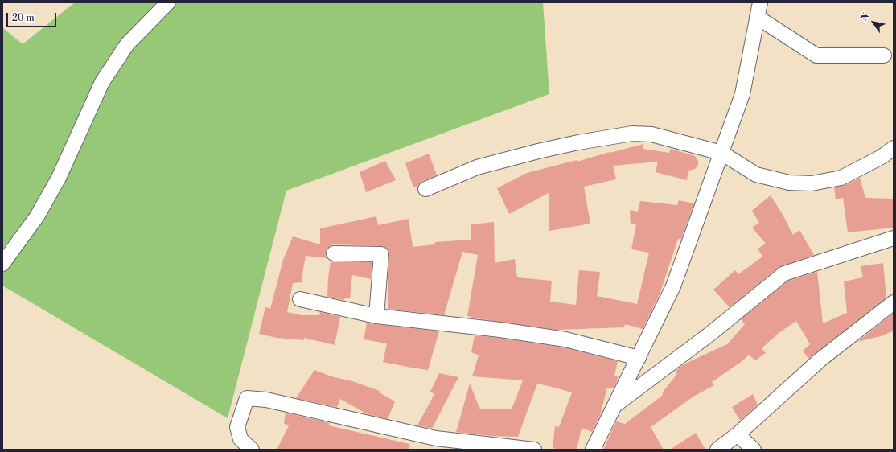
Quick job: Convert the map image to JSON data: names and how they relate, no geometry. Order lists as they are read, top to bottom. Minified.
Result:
{"scale_bar":"20 m","north":"top left"}
